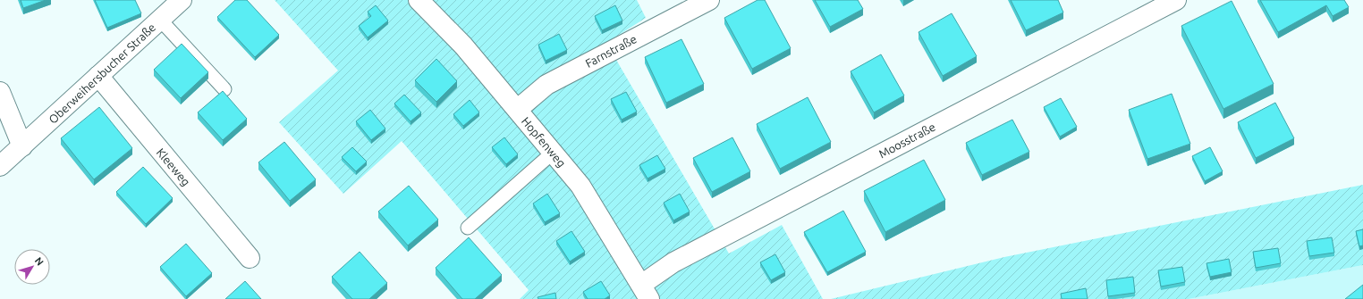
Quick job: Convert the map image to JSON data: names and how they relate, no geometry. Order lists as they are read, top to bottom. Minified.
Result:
{"streets":{"street":["Farnstraße","Oberweihersbucher Straße","Moosstraße","Hopfenweg","Kleeweg"]},"crossings":[["Farnstraße","Hopfenweg"],["Oberweihersbucher Straße","Kleeweg"],["Moosstraße","Hopfenweg"]],"north":"top right"}
